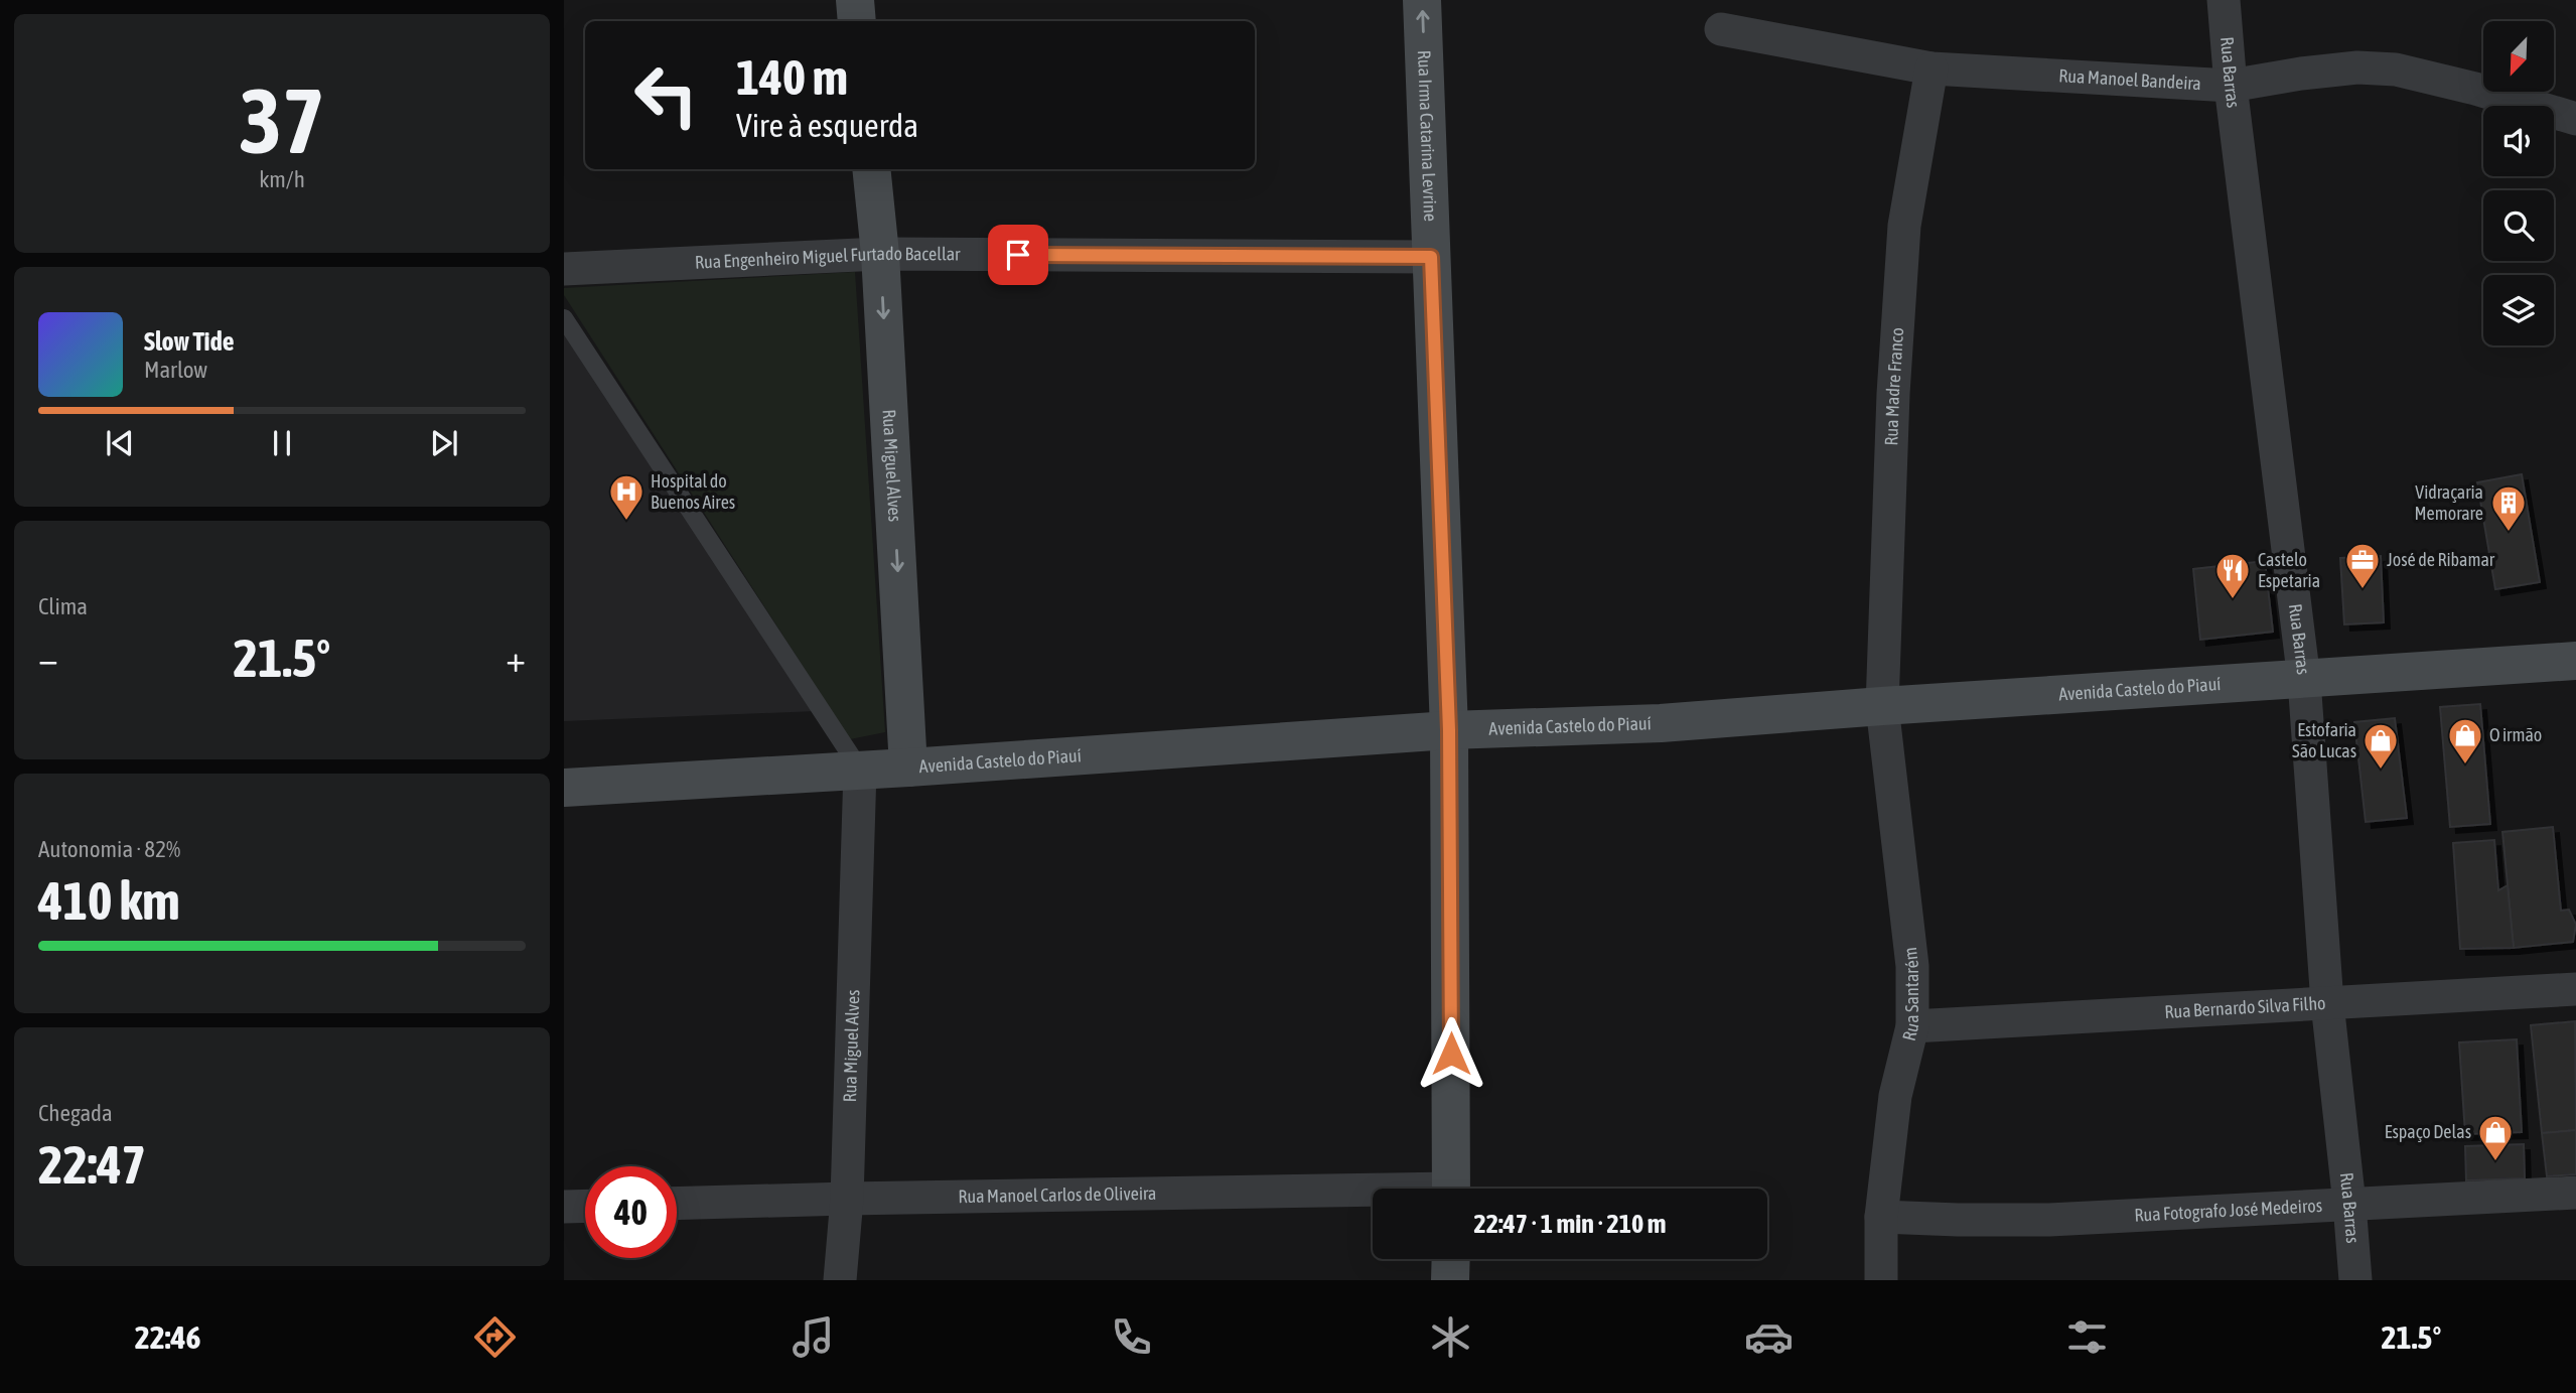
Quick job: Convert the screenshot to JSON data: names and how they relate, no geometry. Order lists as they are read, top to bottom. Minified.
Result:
{"streets":{"main road":["Rua Irma Catarina Levrine","Rua Miguel Alves","Avenida Castelo do Piauí"],"street":["Rua Barras","Rua Manoel Bandeira","Rua Engenheiro Miguel Furtado Bacellar","Rua Madre Franco","Rua Santarém","Rua Bernardo Silva Filho","Rua Manoel Carlos de Oliveira","Rua Fotografo José Medeiros"]},"crossings":[["Rua Barras","Rua Manoel Bandeira"],["Rua Barras","Avenida Castelo do Piauí"],["Rua Barras","Rua Bernardo Silva Filho"],["Rua Barras","Rua Fotografo José Medeiros"],["Rua Manoel Bandeira","Rua Madre Franco"],["Rua Irma Catarina Levrine","Rua Engenheiro Miguel Furtado Bacellar"],["Rua Irma Catarina Levrine","Avenida Castelo do Piauí"],["Rua Engenheiro Miguel Furtado Bacellar","Rua Miguel Alves"],["Rua Madre Franco","Avenida Castelo do Piauí"],["Rua Madre Franco","Rua Santarém"],["Rua Miguel Alves","Avenida Castelo do Piauí"],["Rua Miguel Alves","Rua Manoel Carlos de Oliveira"],["Avenida Castelo do Piauí","Rua Santarém"],["Rua Santarém","Rua Bernardo Silva Filho"],["Rua Santarém","Rua Fotografo José Medeiros"]],"one_way":["Rua Miguel Alves"],"places":{"hospital":["Hospital do Buenos Aires"],"building":["Vidraçaria Memorare"],"office":["José de Ribamar"],"restaurant":["Castelo Espetaria"],"shop":["O irmão","Estofaria São Lucas","Espaço Delas"]},"north":"bottom left","page":{"tile":[["37","km/h"],"Clima",["Autonomia · 82%","410 km"],["Chegada","22:47"]],"turn":["140 m","Vire à esquerda"],"song":["Slow Tide","Marlow"],"heat":["−","21.5°","+"],"limit":"40","trip":"22:47 · 1 min · 210 m","tabs":["22:46","21.5°"]}}
